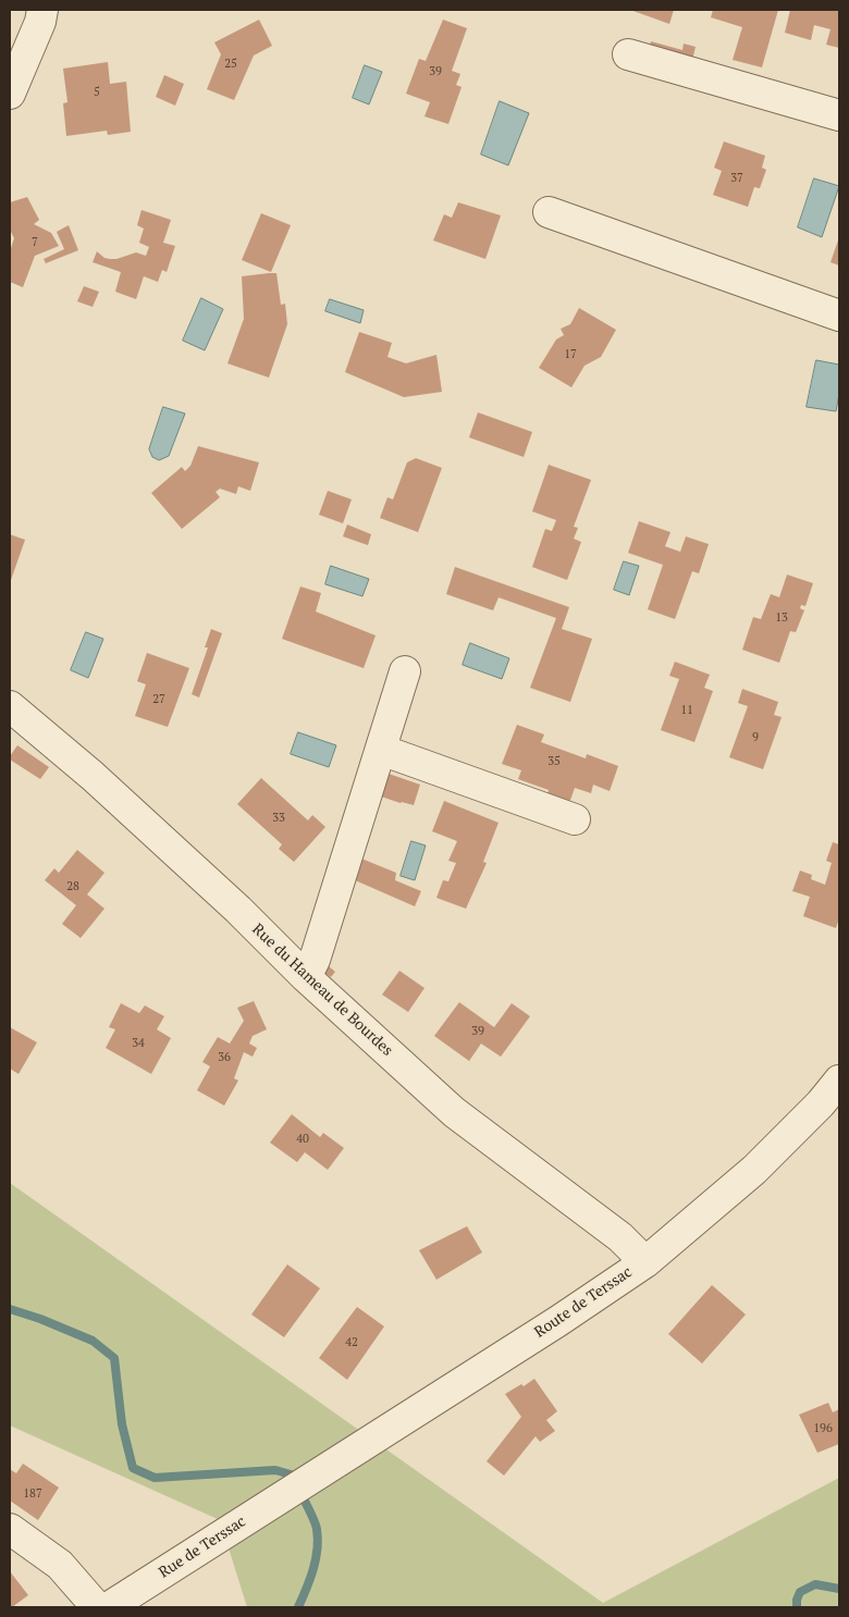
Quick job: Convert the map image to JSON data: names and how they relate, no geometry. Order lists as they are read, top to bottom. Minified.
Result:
{"streets":{"street":["Rue du Hameau de Bourdes","Route de Terssac","Rue de Terssac"]},"crossings":[["Rue du Hameau de Bourdes","Route de Terssac"],["Route de Terssac","Rue de Terssac"]],"house_numbers":["25","39","5","37","7","17","13","27","11","9","35","33","28","39","34","36","40","42","196","187"]}
